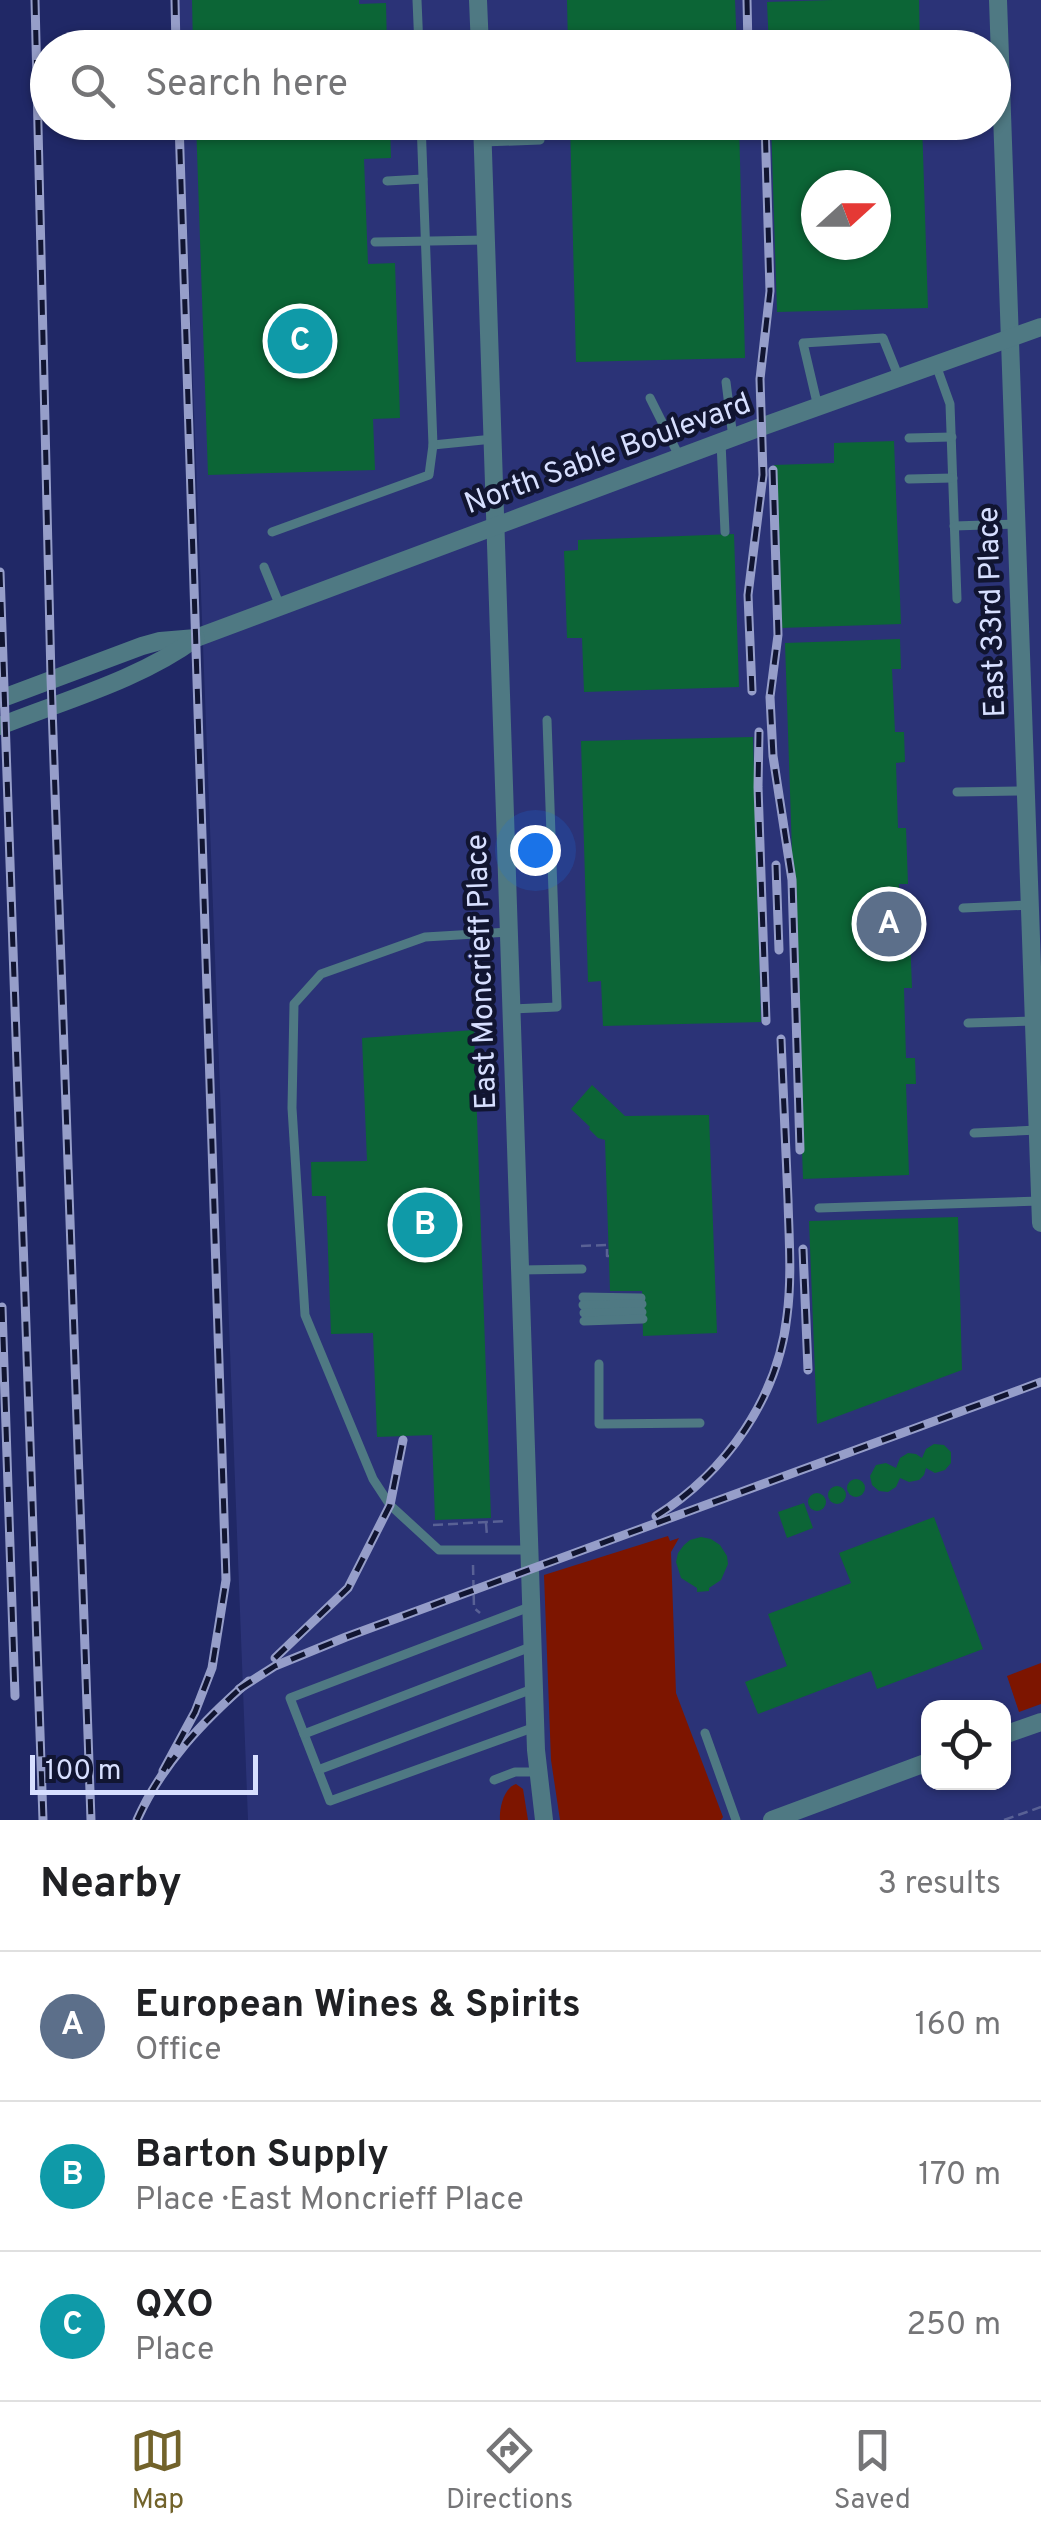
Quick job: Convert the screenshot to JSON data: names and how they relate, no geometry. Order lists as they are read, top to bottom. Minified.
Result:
{"streets":{"street":["North Sable Boulevard","East 33rd Place","East Moncrieff Place"]},"crossings":[["North Sable Boulevard","East 33rd Place"],["North Sable Boulevard","East Moncrieff Place"]],"scale_bar":"100 m","north":"right","page":{"search":"Search here","pins":["C","A","B"],"scale":"100 m","heading":["Nearby","3 results"],"list":[{"mark":"A","name":"European Wines & Spirits","note":"Office","value":"160 m"},{"mark":"B","name":"Barton Supply","note":"Place · East Moncrieff Place","value":"170 m"},{"mark":"C","name":"QXO","note":"Place","value":"250 m"}],"nav":["Map","Directions","Saved"]}}
